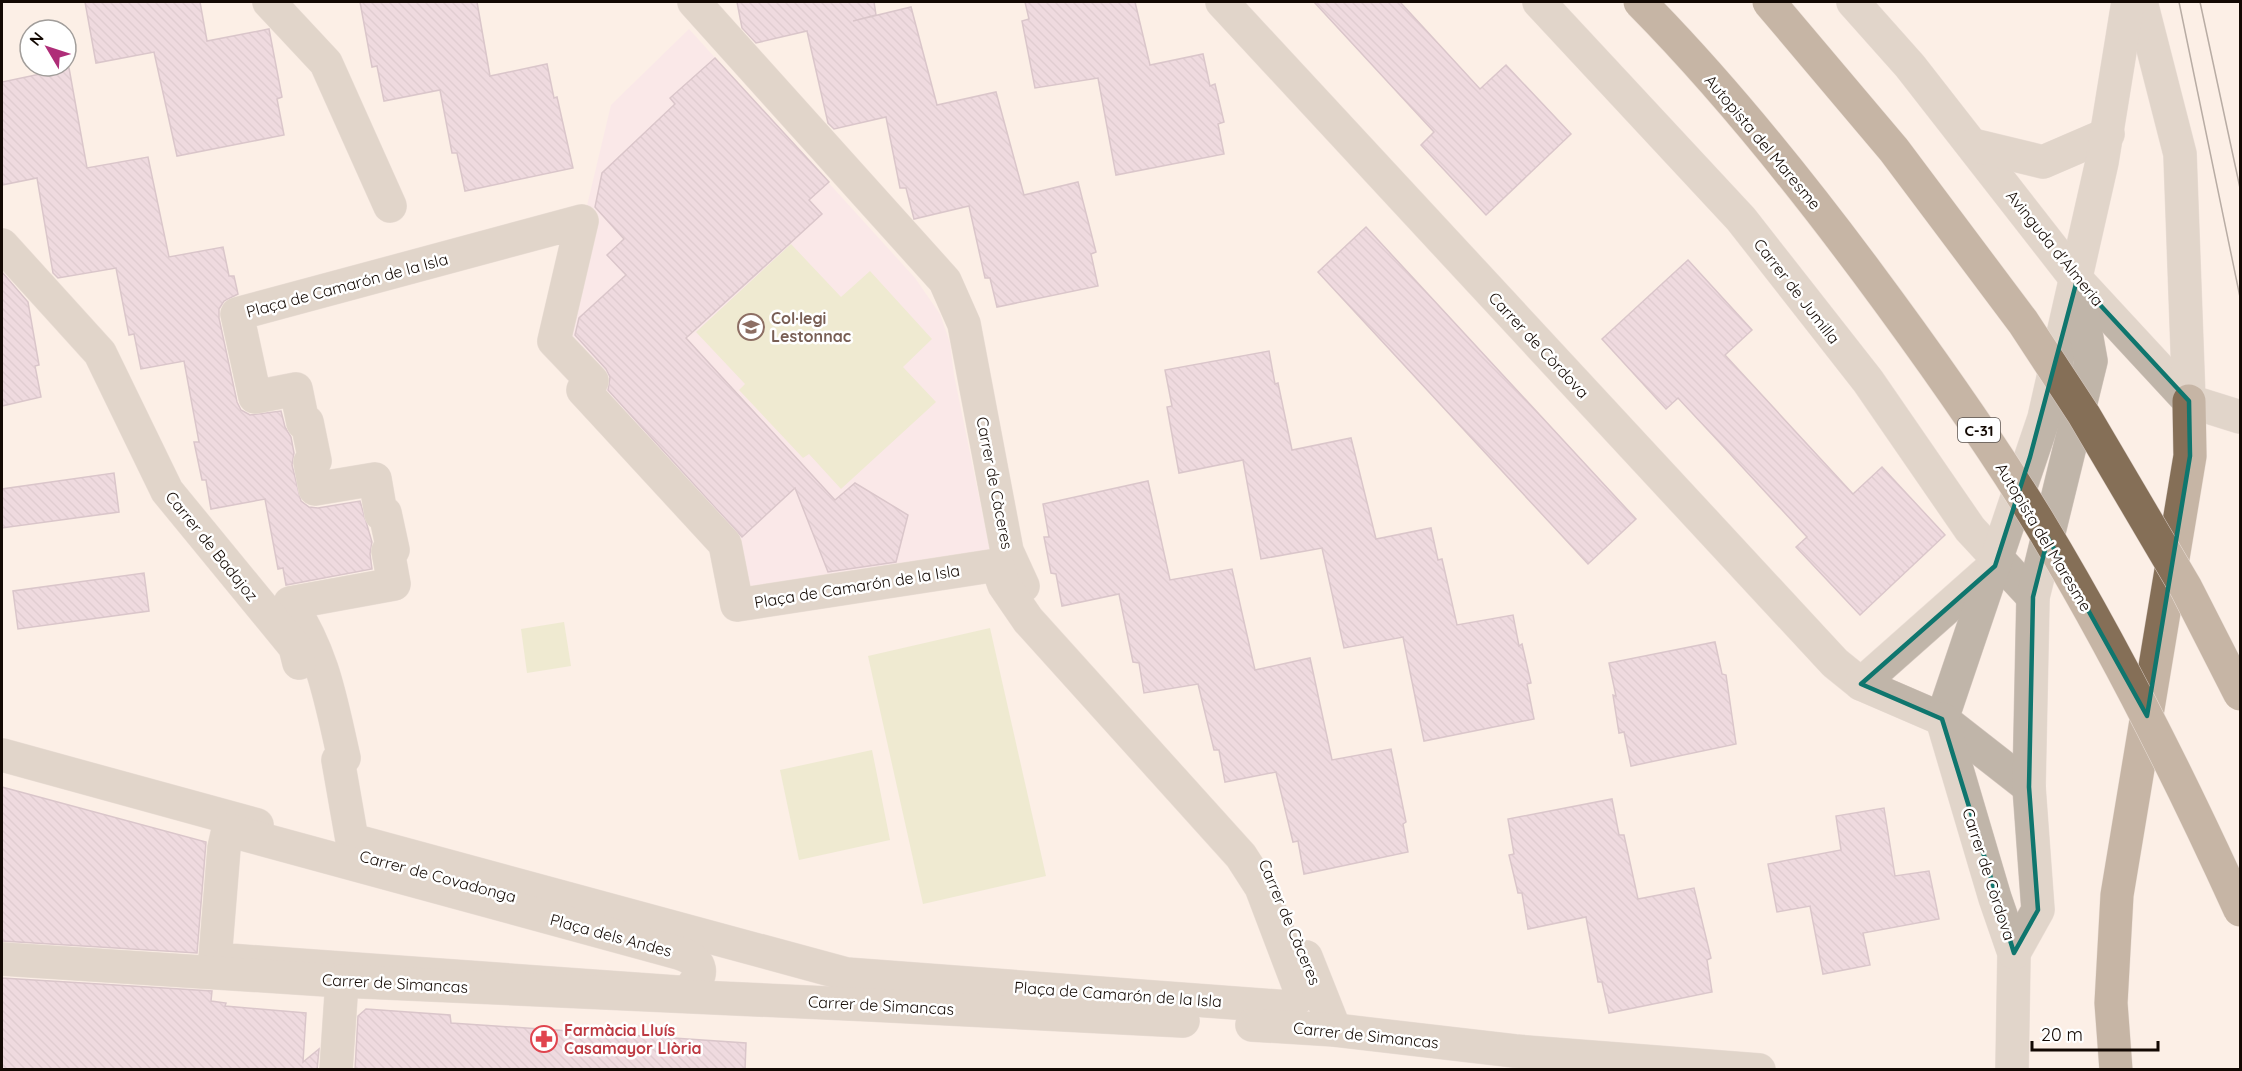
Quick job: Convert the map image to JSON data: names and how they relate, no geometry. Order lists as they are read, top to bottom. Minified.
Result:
{"streets":{"highway":["Autopista del Maresme","C-31"],"street":["Avinguda d'Almeria","Plaça de Camarón de la Isla","Carrer de Jumilla","Carrer de Còrdova","Carrer de Càceres","Carrer de Badajoz","Carrer de Covadonga","Plaça dels Andes","Carrer de Simancas"]},"crossings":[["Carrer de Càceres","Carrer de Simancas"],["Carrer de Badajoz","Carrer de Covadonga"],["Carrer de Covadonga","Carrer de Simancas"]],"places":{"school or university":["Col·legi Lestonnac"],"pharmacy":["Farmàcia Lluís Casamayor Llòria"]},"scale_bar":"20 m","north":"top left"}
